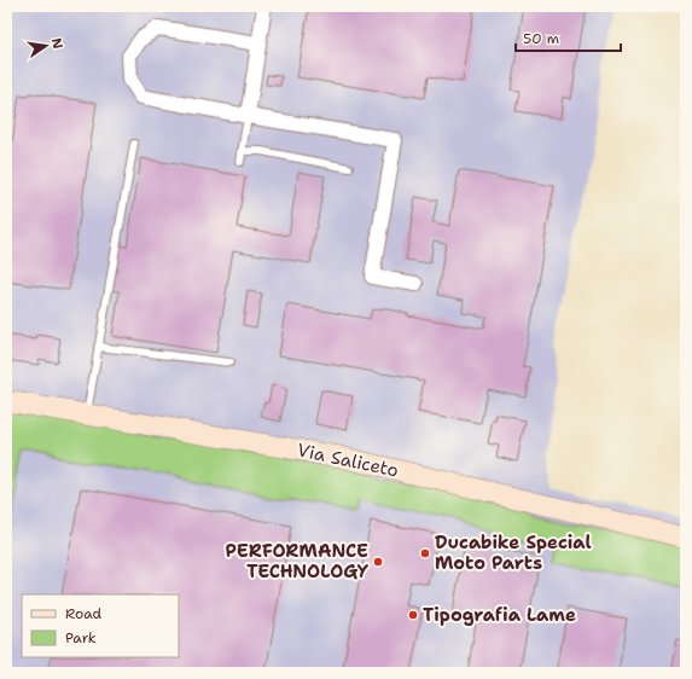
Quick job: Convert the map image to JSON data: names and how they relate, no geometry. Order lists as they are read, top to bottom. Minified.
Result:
{"streets":{"main road":["Via Saliceto"]},"places":["Ducabike Special Moto Parts","PERFORMANCE TECHNOLOGY","Tipografia Lame"],"legend":["Road","Park"],"scale_bar":"50 m","north":"right"}
